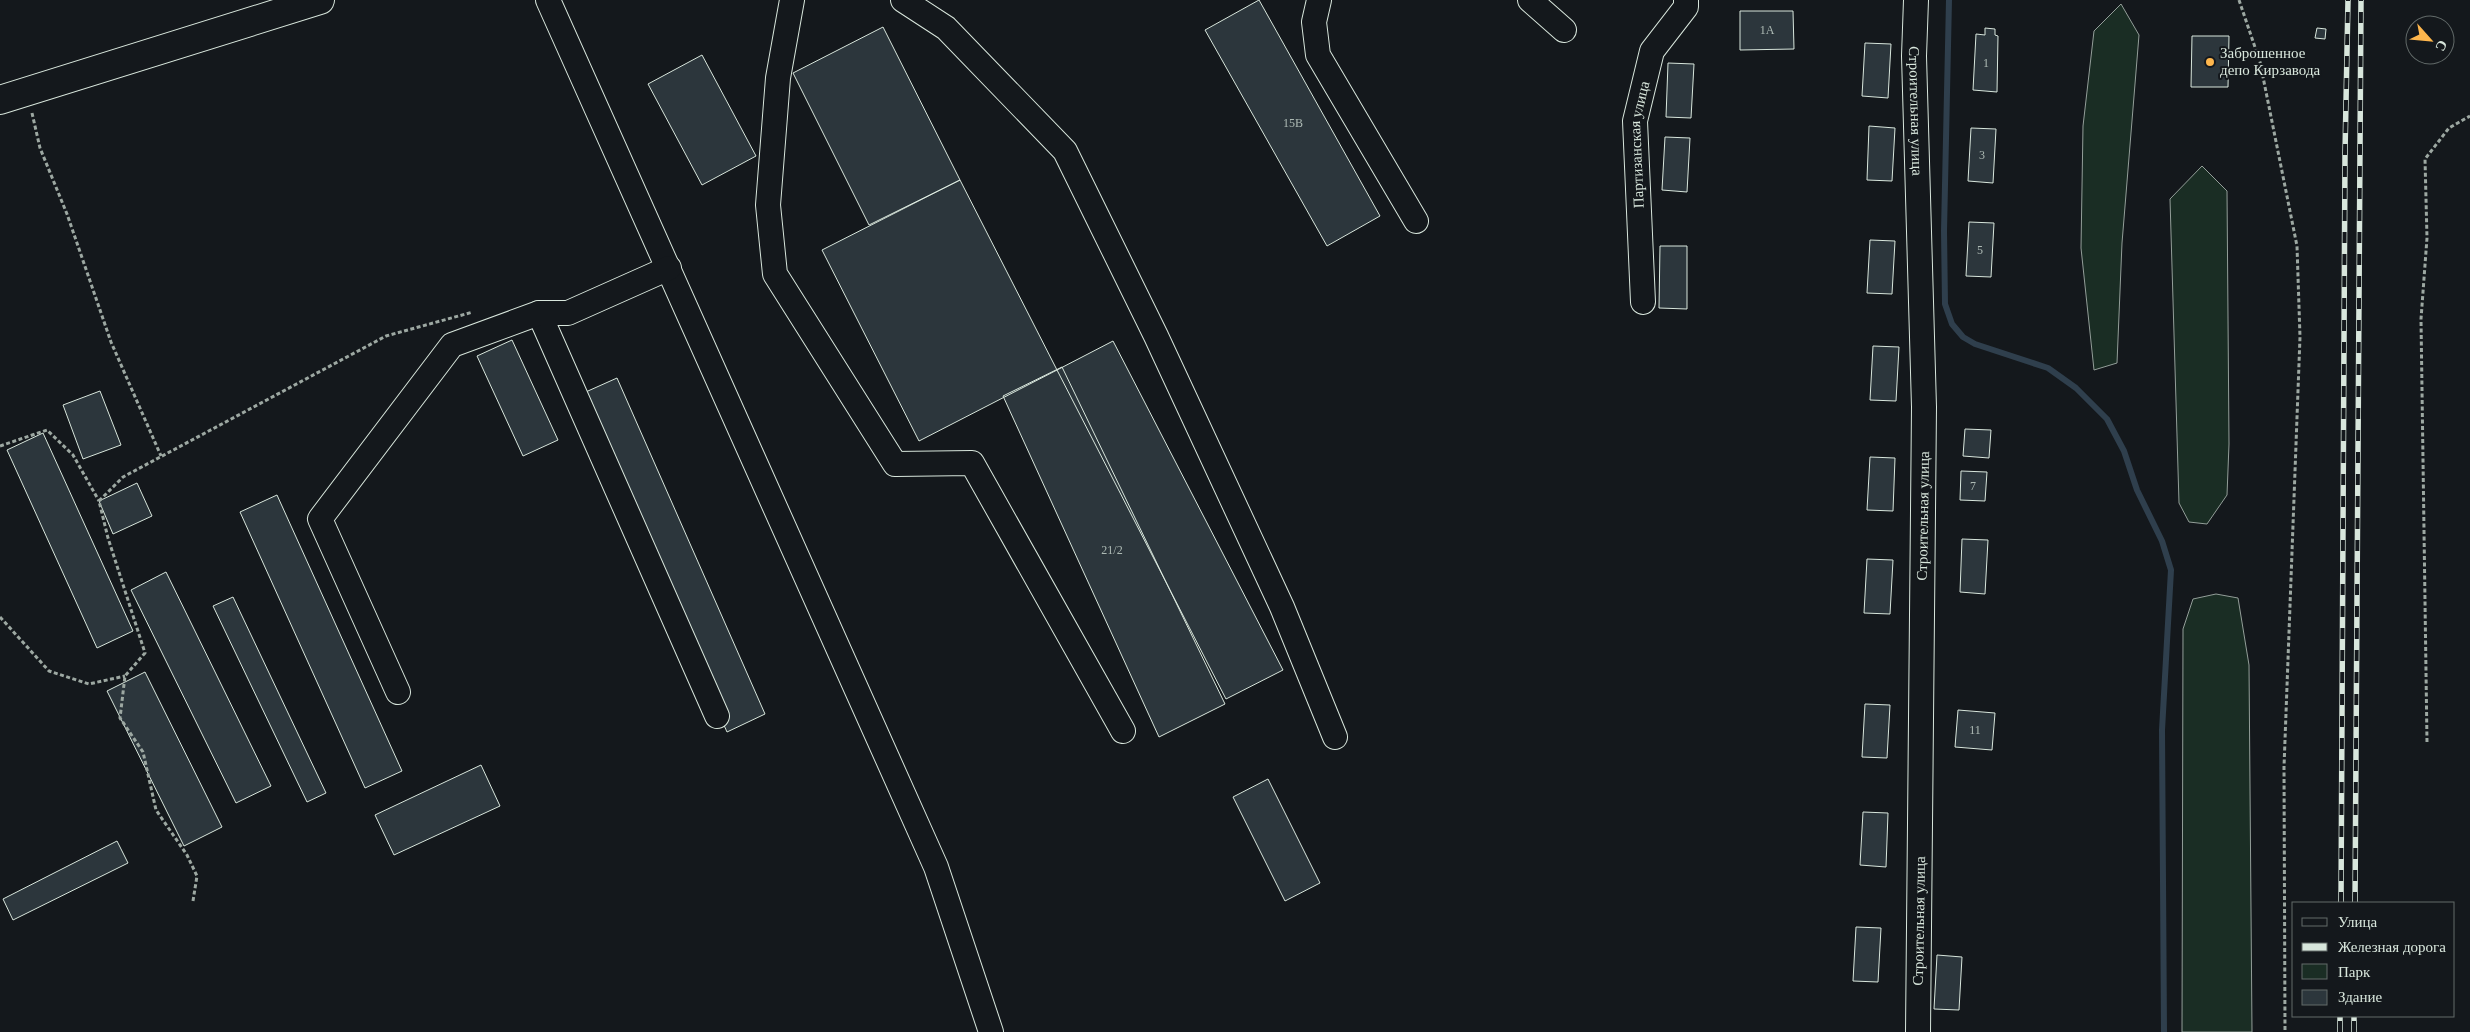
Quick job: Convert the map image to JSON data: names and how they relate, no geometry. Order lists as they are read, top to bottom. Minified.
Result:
{"streets":{"street":["Строительная улица","Партизанская улица"]},"places":["Заброшенное депо Кирзавода"],"house_numbers":["1А","1","15В","3","5","7","21/2","11"],"legend":["Улица","Железная дорога","Парк","Здание"],"north":"bottom right"}
